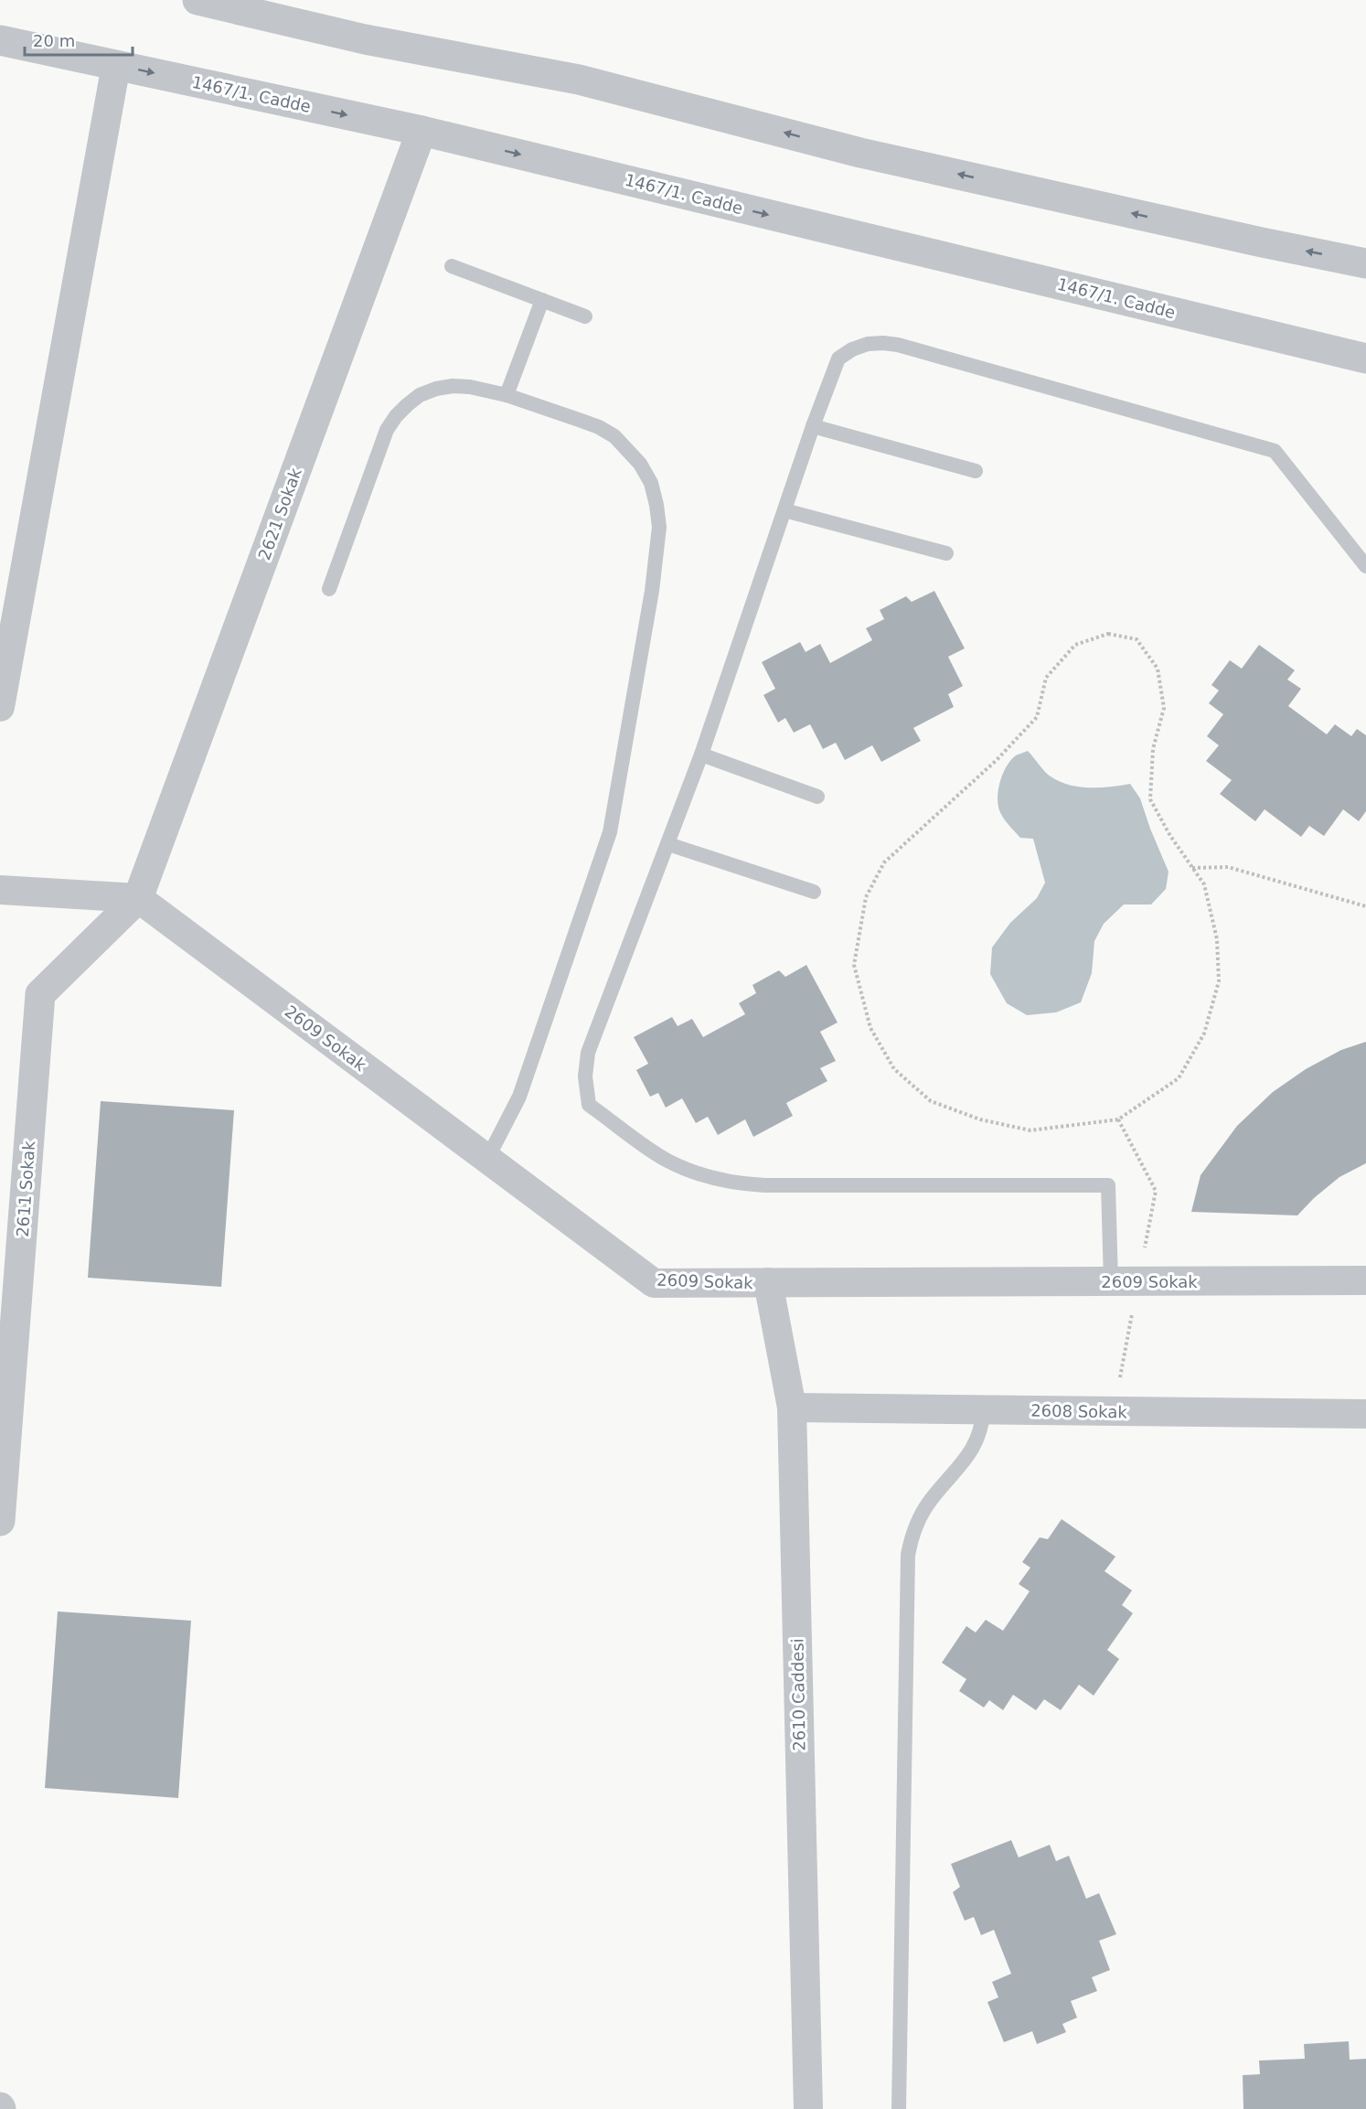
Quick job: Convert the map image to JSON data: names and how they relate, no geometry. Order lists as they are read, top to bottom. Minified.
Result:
{"streets":{"street":["1467/1. Cadde","2621 Sokak","2609 Sokak","2611 Sokak","2608 Sokak","2610 Caddesi"]},"crossings":[["1467/1. Cadde","2621 Sokak"],["2621 Sokak","2609 Sokak"],["2621 Sokak","2611 Sokak"],["2609 Sokak","2611 Sokak"],["2609 Sokak","2610 Caddesi"],["2608 Sokak","2610 Caddesi"]],"scale_bar":"20 m"}
